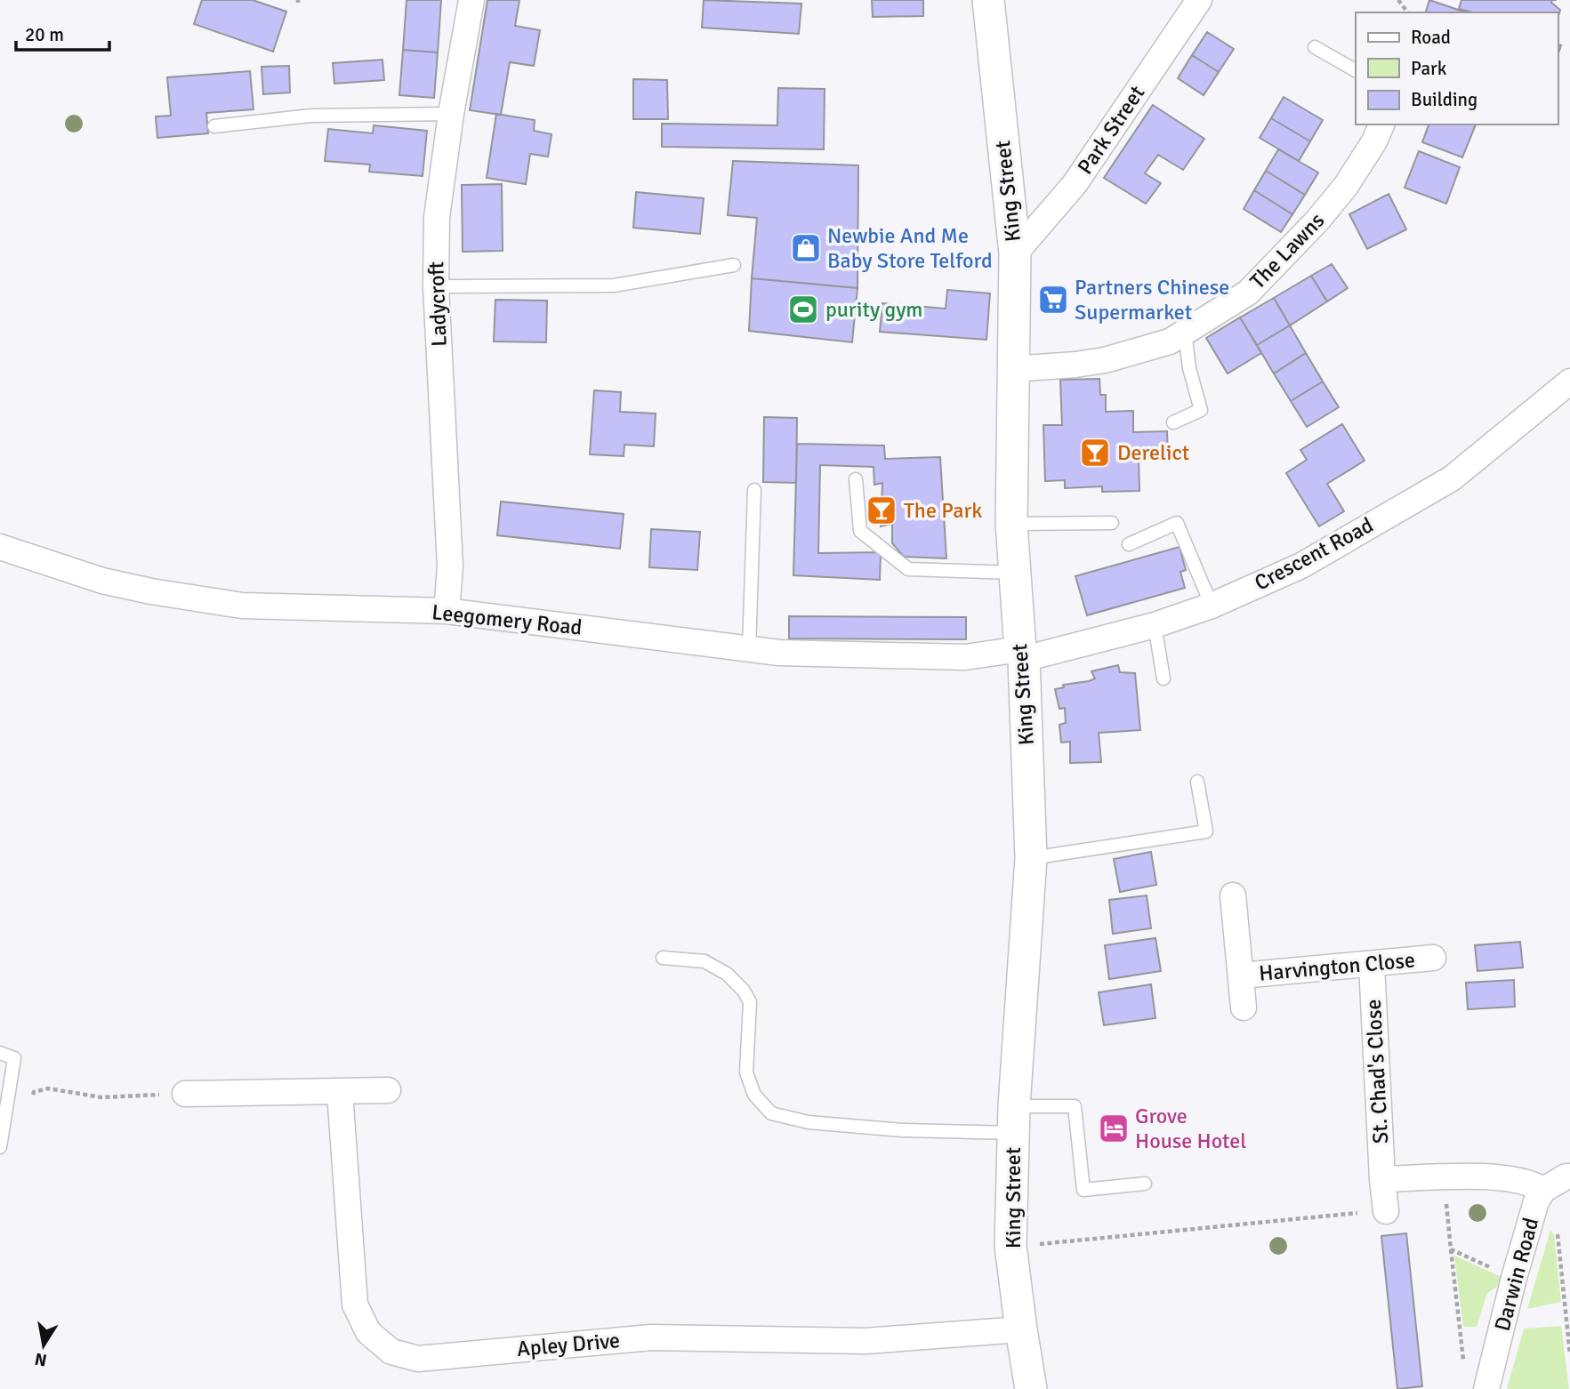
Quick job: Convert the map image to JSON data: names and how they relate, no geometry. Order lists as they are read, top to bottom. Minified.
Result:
{"streets":{"street":["Park Street","King Street","The Lawns","Ladycroft","Crescent Road","Leegomery Road","Harvington Close","St. Chad's Close","Darwin Road","Apley Drive"]},"crossings":[["Park Street","King Street"],["King Street","The Lawns"],["King Street","Crescent Road"],["King Street","Leegomery Road"],["King Street","Apley Drive"],["Ladycroft","Leegomery Road"],["Crescent Road","Leegomery Road"],["Harvington Close","St. Chad's Close"]],"places":{"shop":["Newbie And Me Baby Store Telford"],"supermarket":["Partners Chinese Supermarket"],"sports":["purity gym"],"bar":["Derelict","The Park"],"hotel":["Grove House Hotel"]},"legend":["Road","Park","Building"],"scale_bar":"20 m","north":"bottom"}
